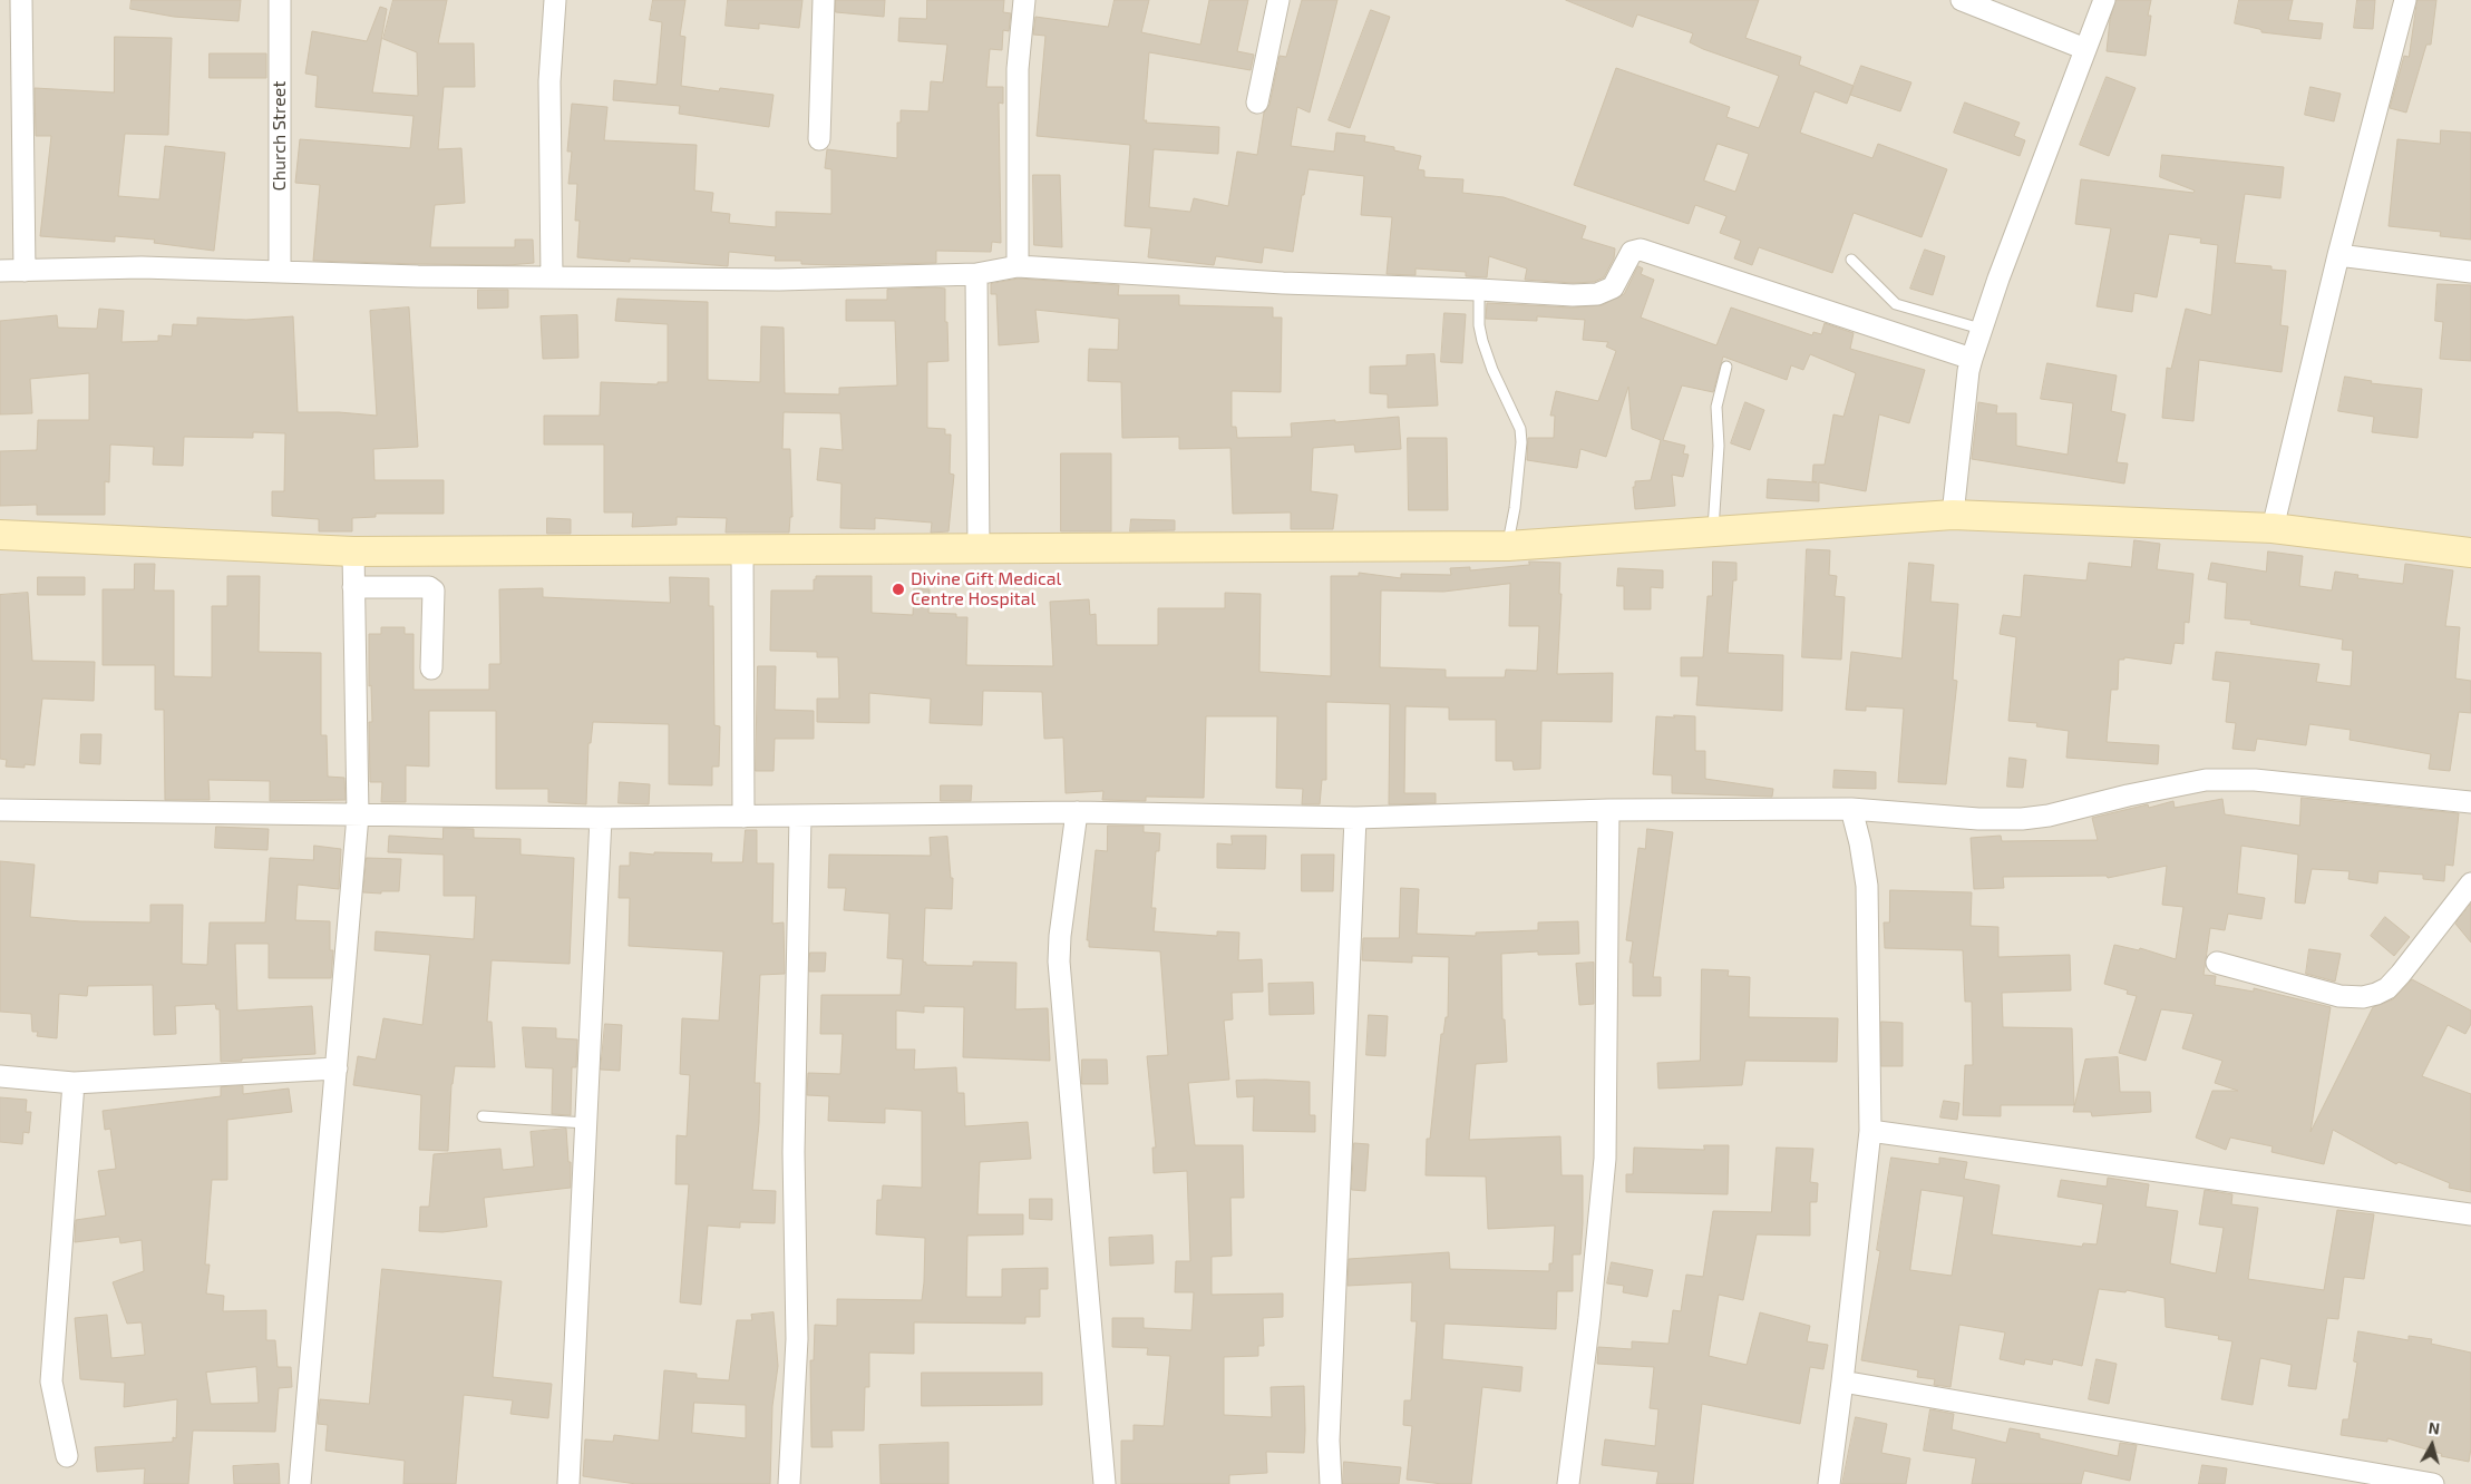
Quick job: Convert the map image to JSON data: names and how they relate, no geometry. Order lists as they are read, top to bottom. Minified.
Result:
{"streets":{"street":["Church Street"]},"places":["Divine Gift Medical Centre Hospital"],"north":"top"}
